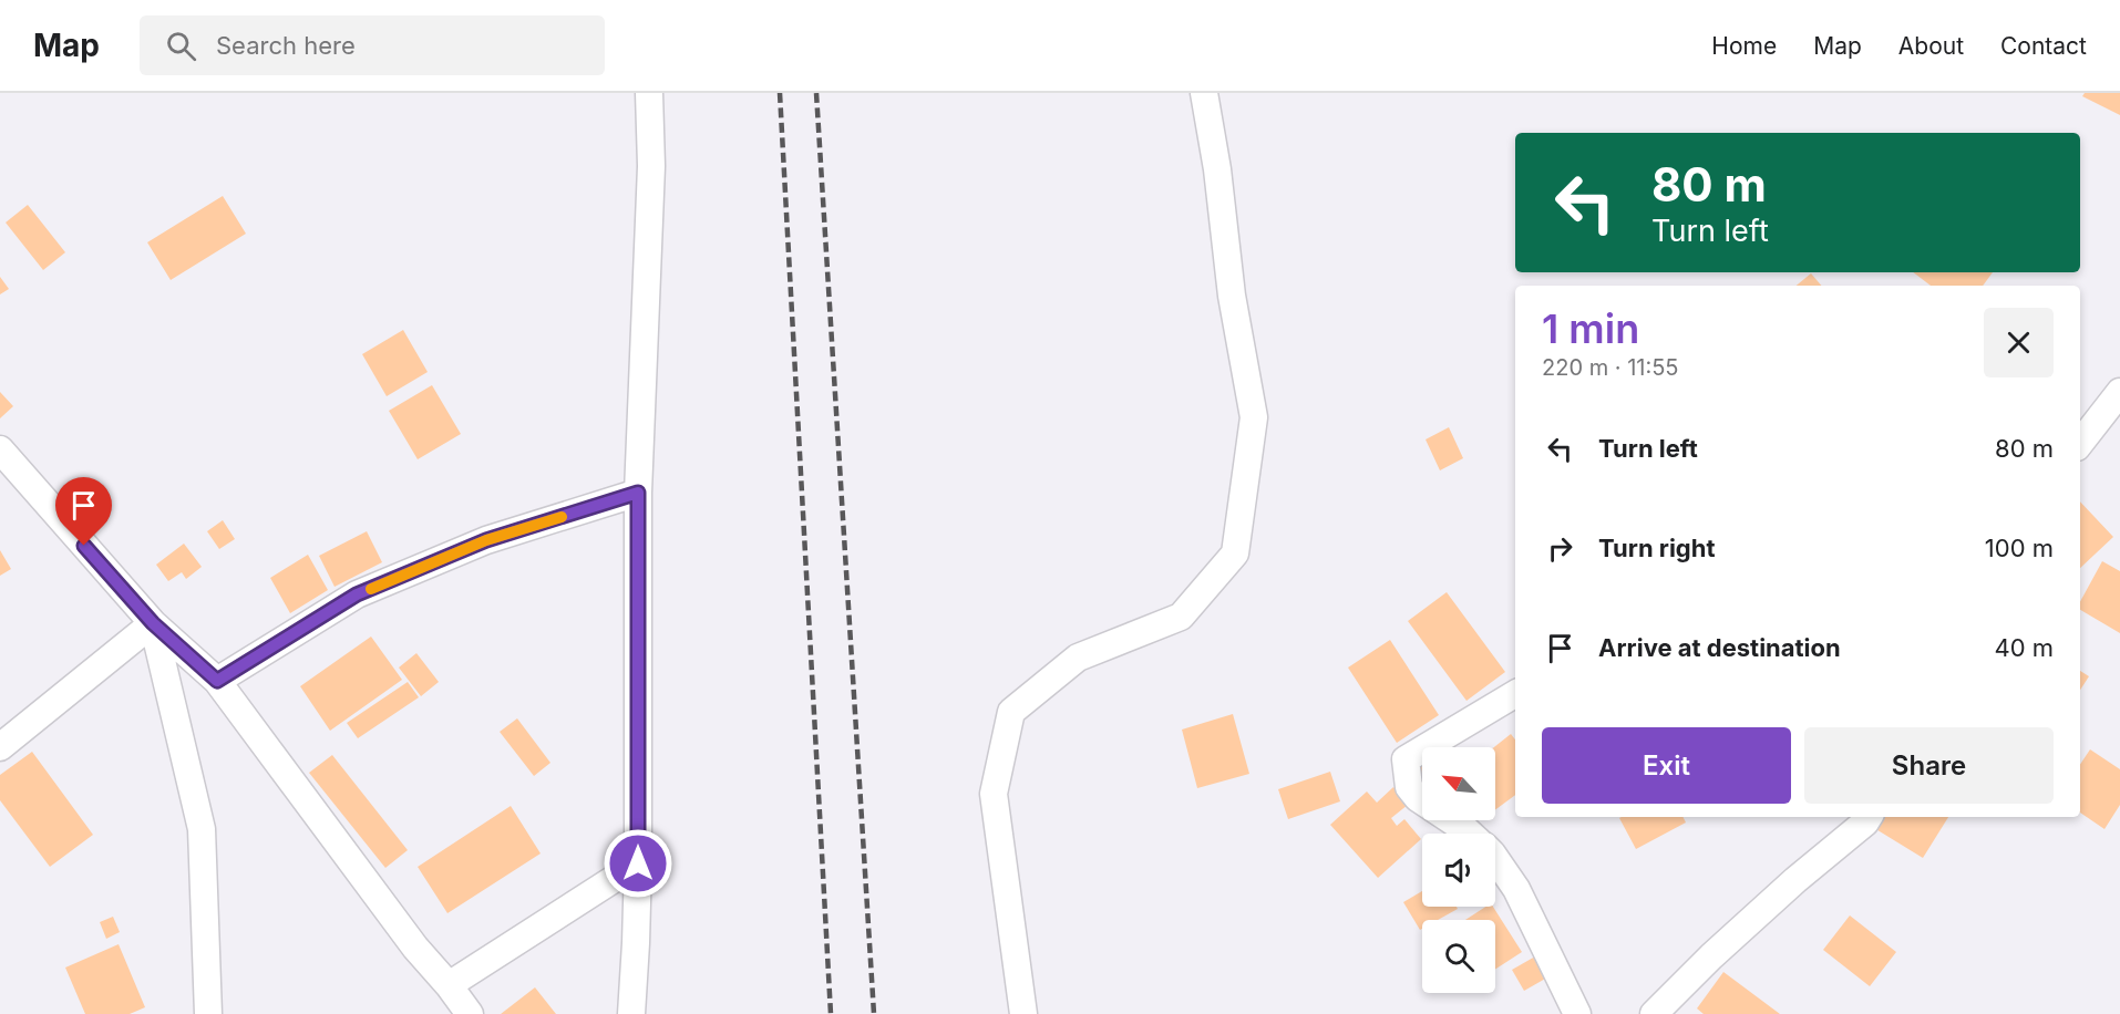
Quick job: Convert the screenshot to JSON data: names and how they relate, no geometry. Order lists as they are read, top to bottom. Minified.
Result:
{"north":"top left","page":{"header":"Map","search":"Search here","nav":["Home","Map","About","Contact"],"turn":["80 m","Turn left"],"heading":["1 min","220 m · 11:55"],"list":[{"name":"Turn left","value":"80 m"},{"name":"Turn right","value":"100 m"},{"name":"Arrive at destination","value":"40 m"}],"buttons":["Exit","Share"]}}
